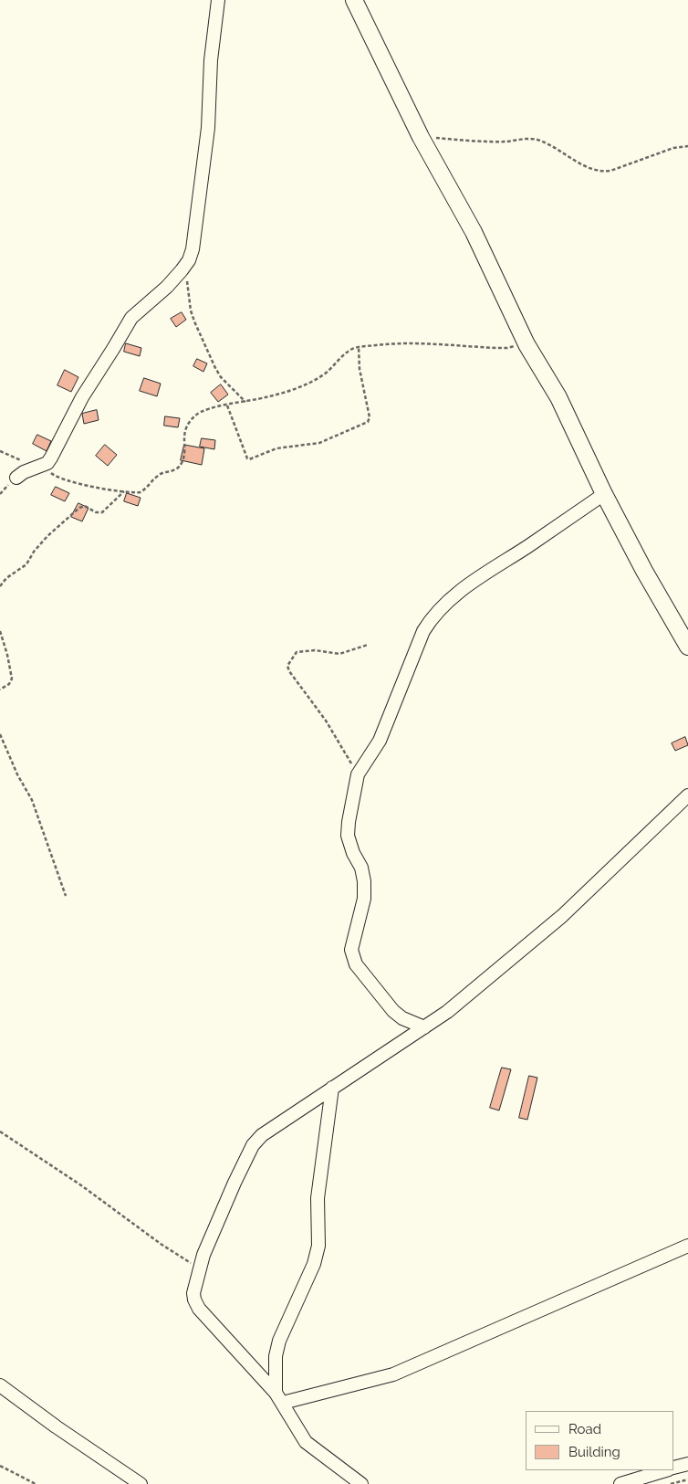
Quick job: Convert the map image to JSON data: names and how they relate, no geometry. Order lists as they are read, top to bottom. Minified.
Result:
{"legend":["Road","Building"]}
